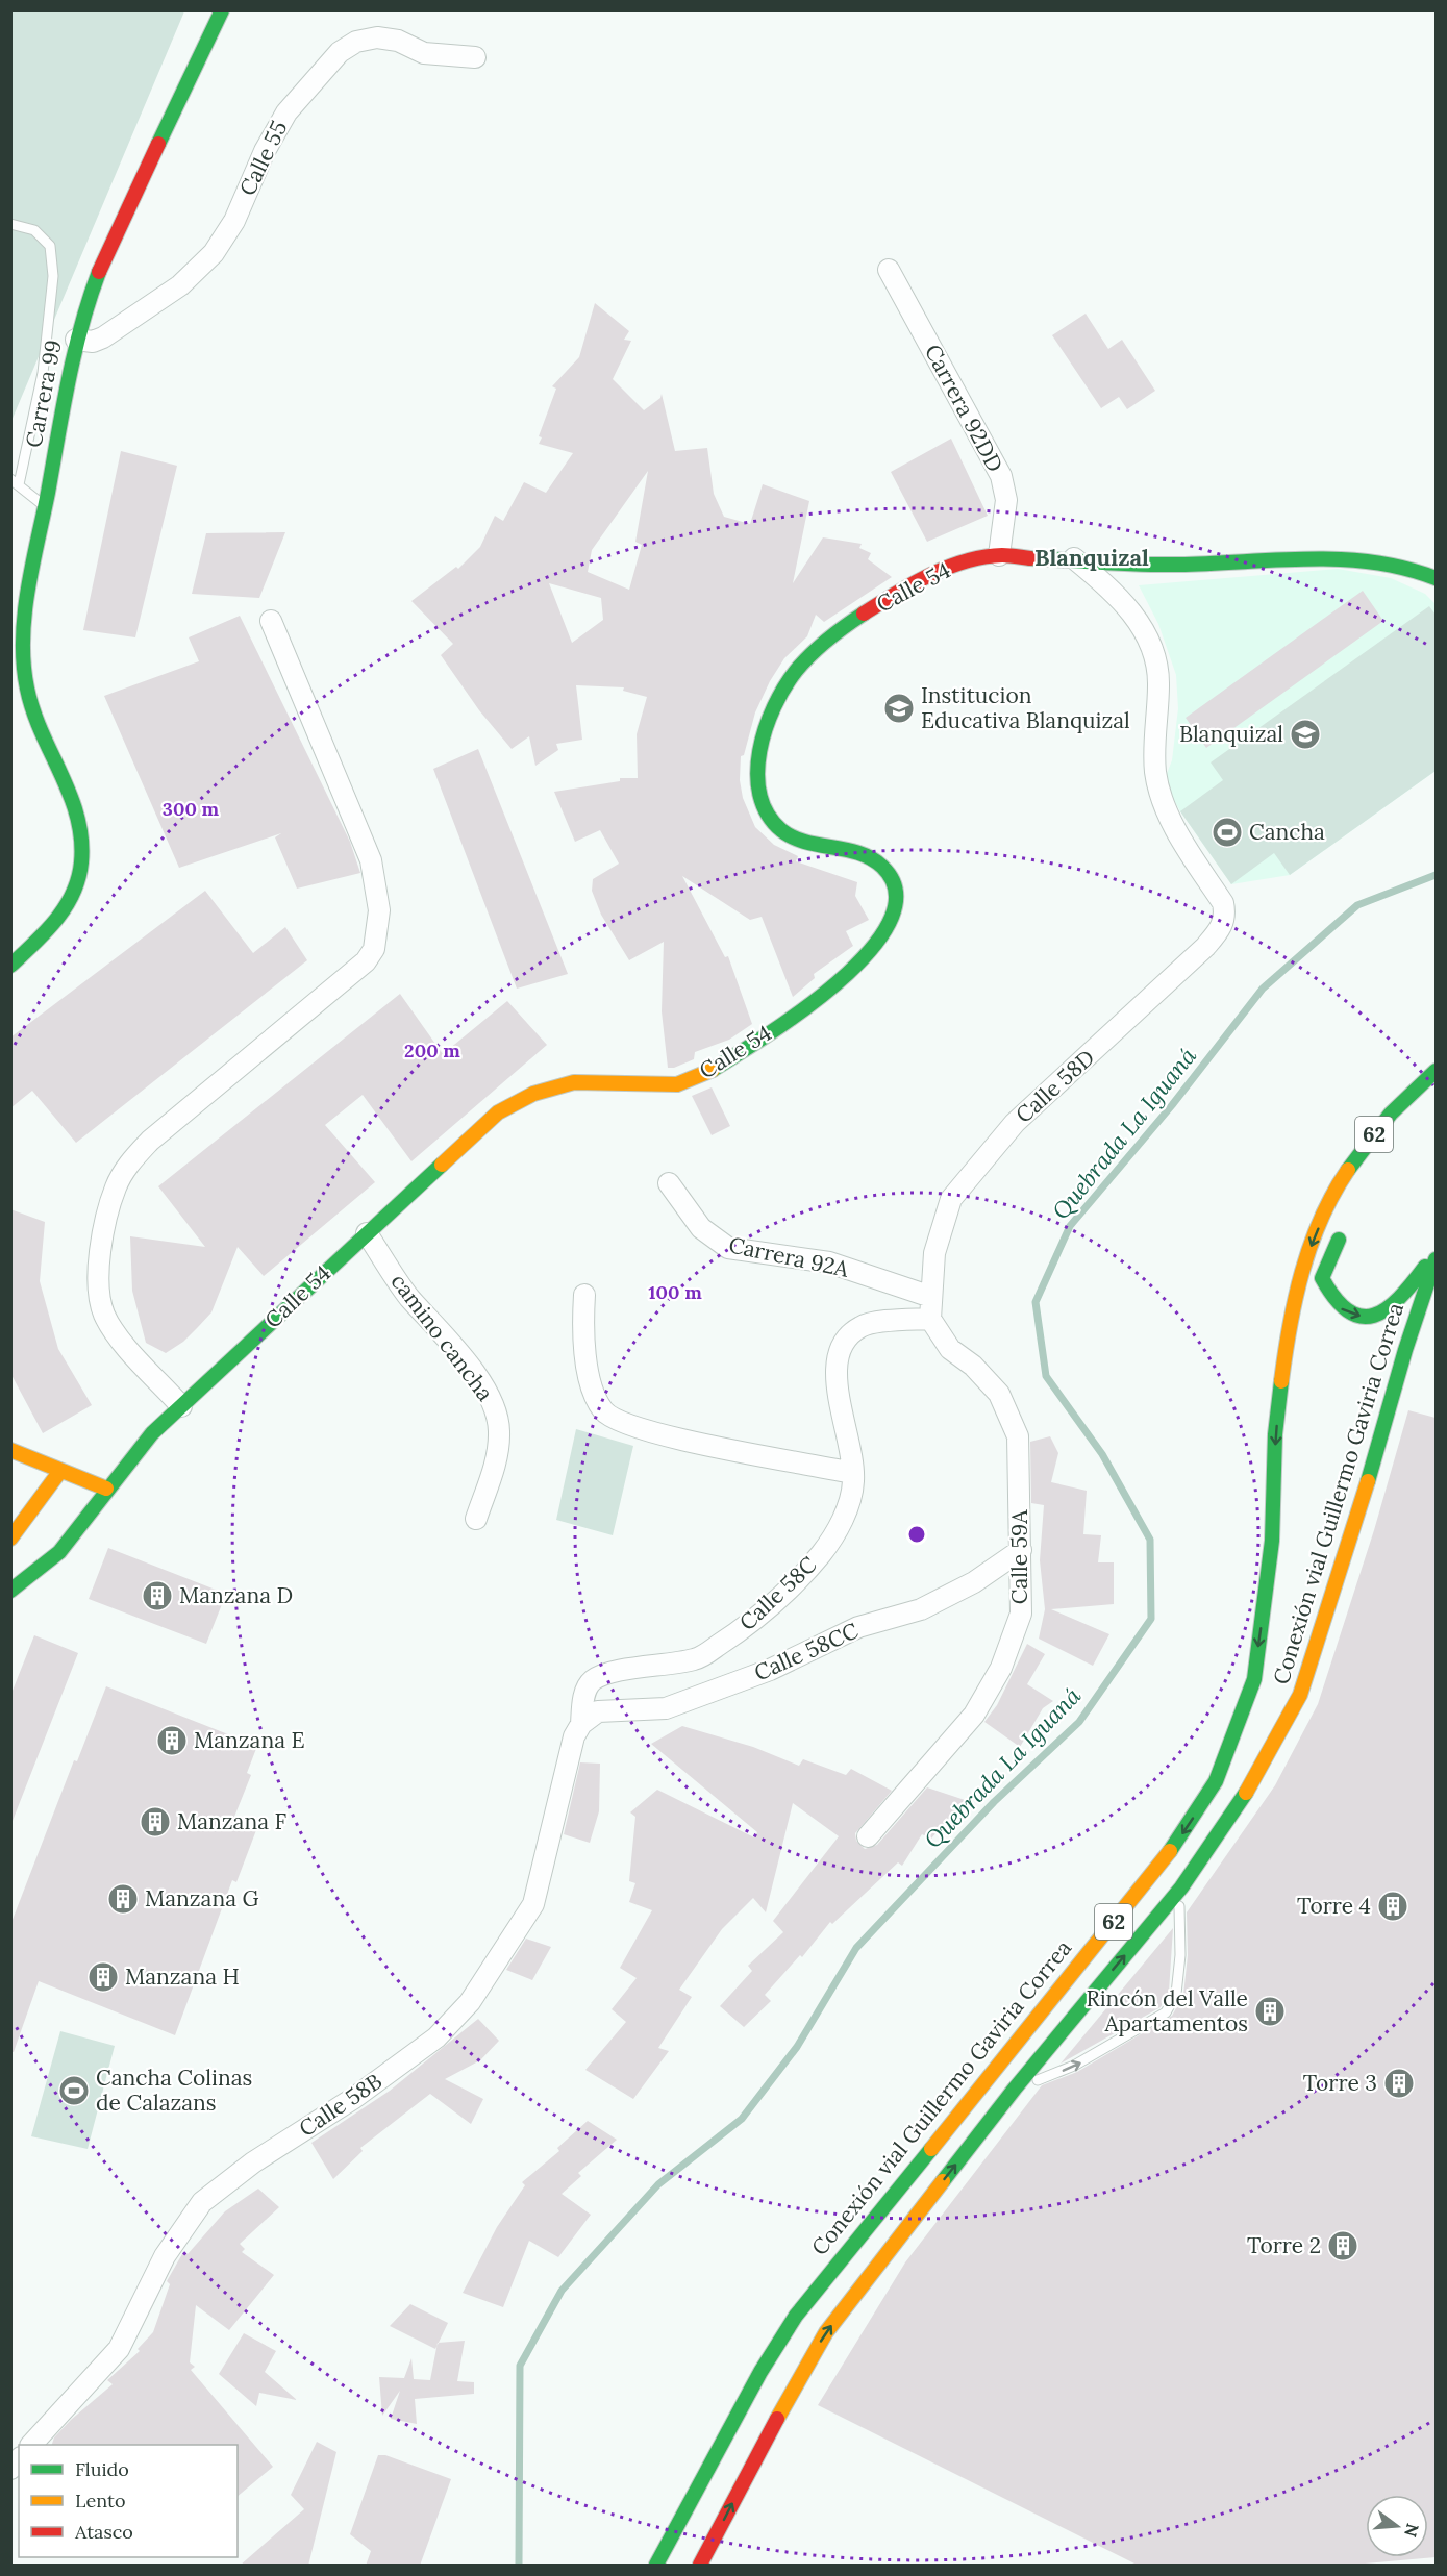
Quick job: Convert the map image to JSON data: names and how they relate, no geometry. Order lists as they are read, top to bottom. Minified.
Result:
{"streets":{"main road":["Carrera 99","Calle 54","62","Conexión vial Guillermo Gaviria Correa"],"street":["Calle 55","Carrera 92DD","Calle 58D","Carrera 92A","camino cancha","Calle 59A","Calle 58C","Calle 58CC","Calle 58B"]},"crossings":[["Calle 55","Carrera 99"],["Carrera 92DD","Calle 54"],["Calle 54","Calle 58D"],["Calle 54","camino cancha"],["Calle 58D","Carrera 92A"],["Calle 59A","Calle 58C"],["Calle 59A","Calle 58CC"],["Calle 58C","Calle 58CC"],["Calle 58C","Calle 58B"],["Calle 58CC","Calle 58B"]],"districts":["Blanquizal"],"water":["Quebrada La Iguaná"],"places":{"school or university":["Institucion Educativa Blanquizal","Blanquizal"],"sports":["Cancha","Cancha Colinas de Calazans"],"building":["Manzana D","Manzana E","Manzana F","Manzana G","Torre 4","Manzana H","Rincón del Valle Apartamentos","Torre 3","Torre 2"]},"legend":["Fluido","Lento","Atasco"],"north":"right","rings":["300 m","200 m","100 m"]}
